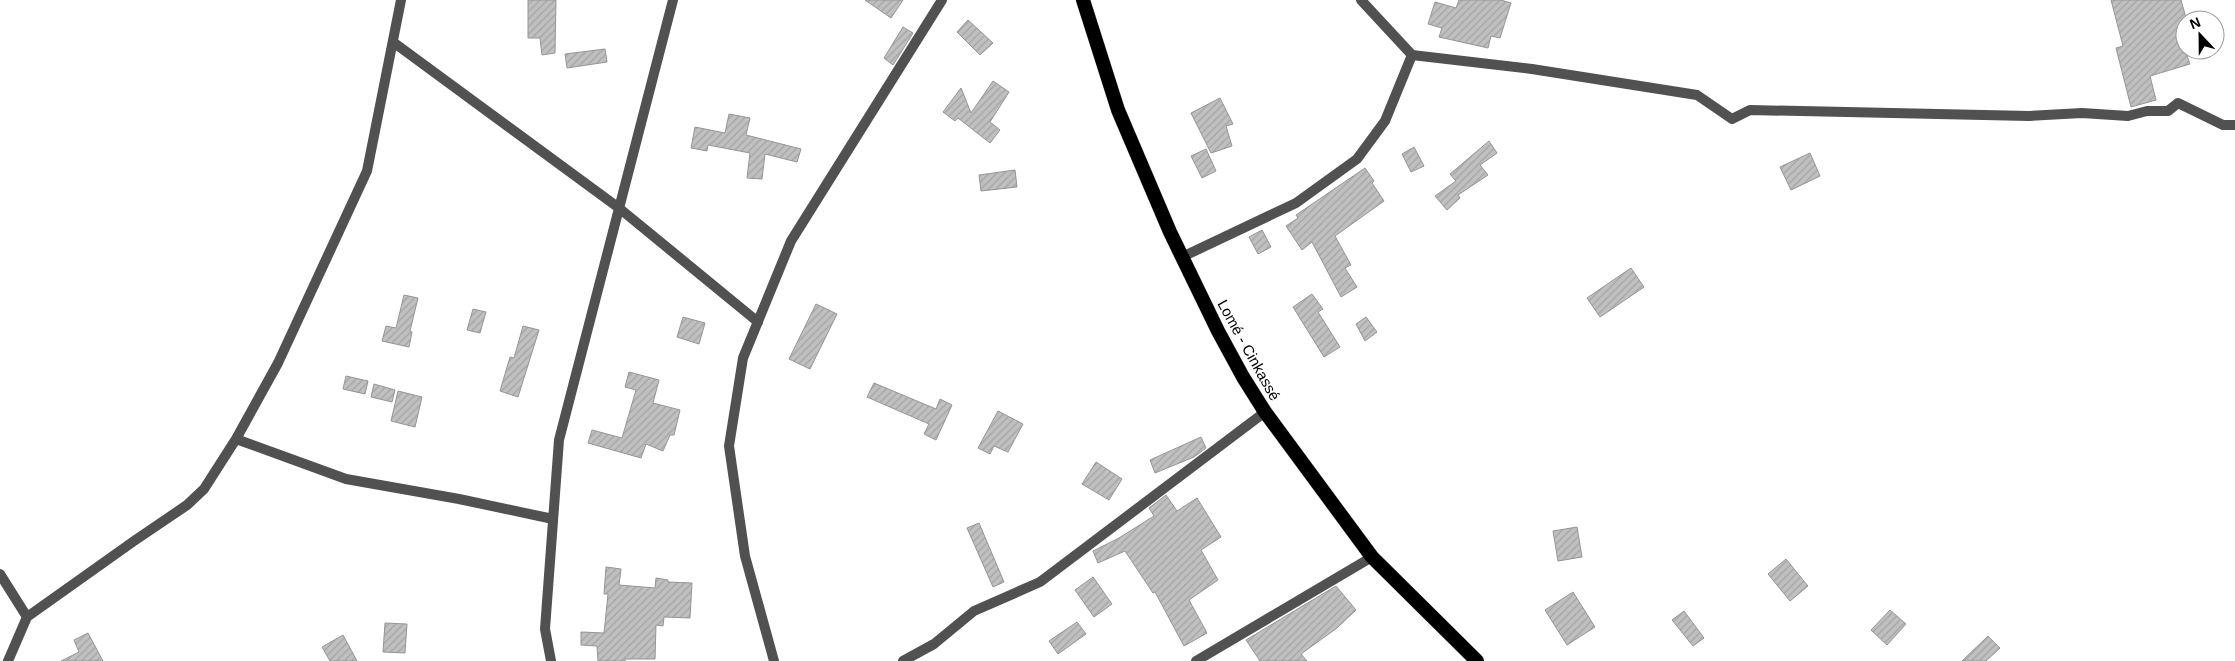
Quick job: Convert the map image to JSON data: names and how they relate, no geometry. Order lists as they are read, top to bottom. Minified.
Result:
{"streets":{"highway":["Lomé - Cinkassé"]},"north":"top"}
